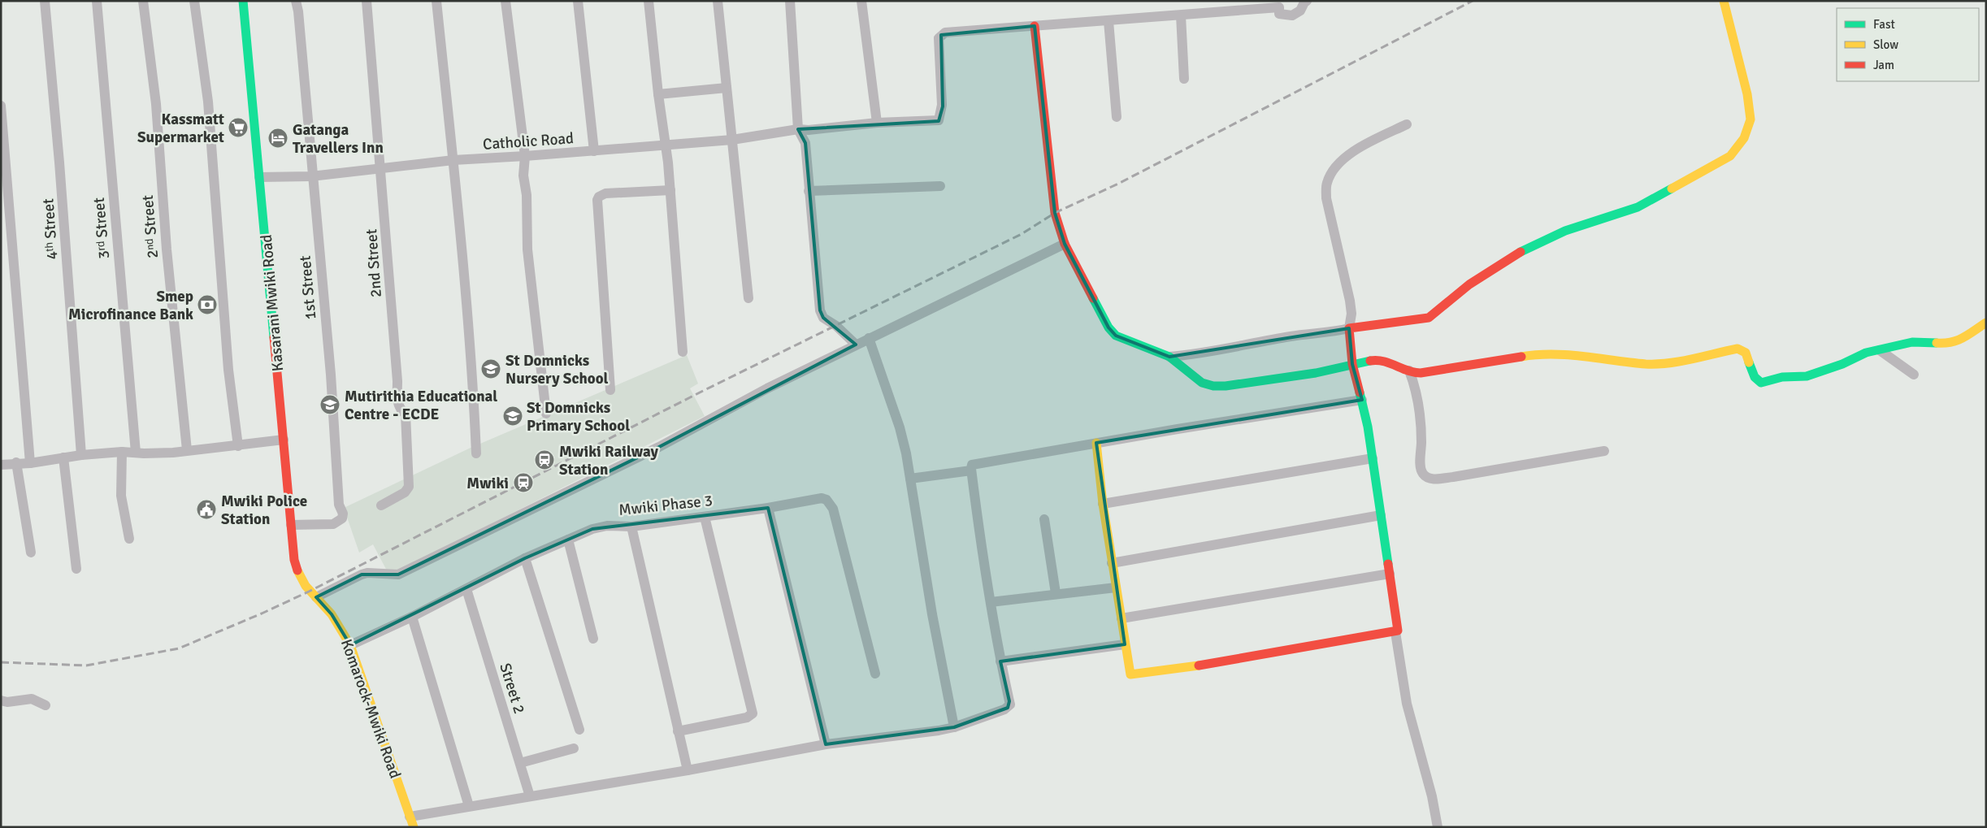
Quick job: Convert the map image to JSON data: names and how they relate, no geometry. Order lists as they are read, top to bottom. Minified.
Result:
{"streets":{"street":["Catholic Road","2ⁿᵈ Street","3ʳᵈ Street","4ᵗʰ Street","2nd Street","1st Street","Kasarani Mwiki Road","Mwiki Phase 3","Street 2","Komarock-Mwiki Road"]},"crossings":[["Catholic Road","2nd Street"],["Catholic Road","1st Street"],["Catholic Road","Kasarani Mwiki Road"],["1st Street","Kasarani Mwiki Road"],["Kasarani Mwiki Road","Komarock-Mwiki Road"],["Mwiki Phase 3","Street 2"],["Mwiki Phase 3","Komarock-Mwiki Road"]],"places":{"supermarket":["Kassmatt Supermarket"],"hotel":["Gatanga Travellers Inn"],"bank":["Smep Microfinance Bank"],"school or university":["St Domnicks Nursery School","Mutirithia Educational Centre - ECDE","St Domnicks Primary School"],"station":["Mwiki Railway Station","Mwiki"],"public building":["Mwiki Police Station"]},"legend":["Fast","Slow","Jam"]}
